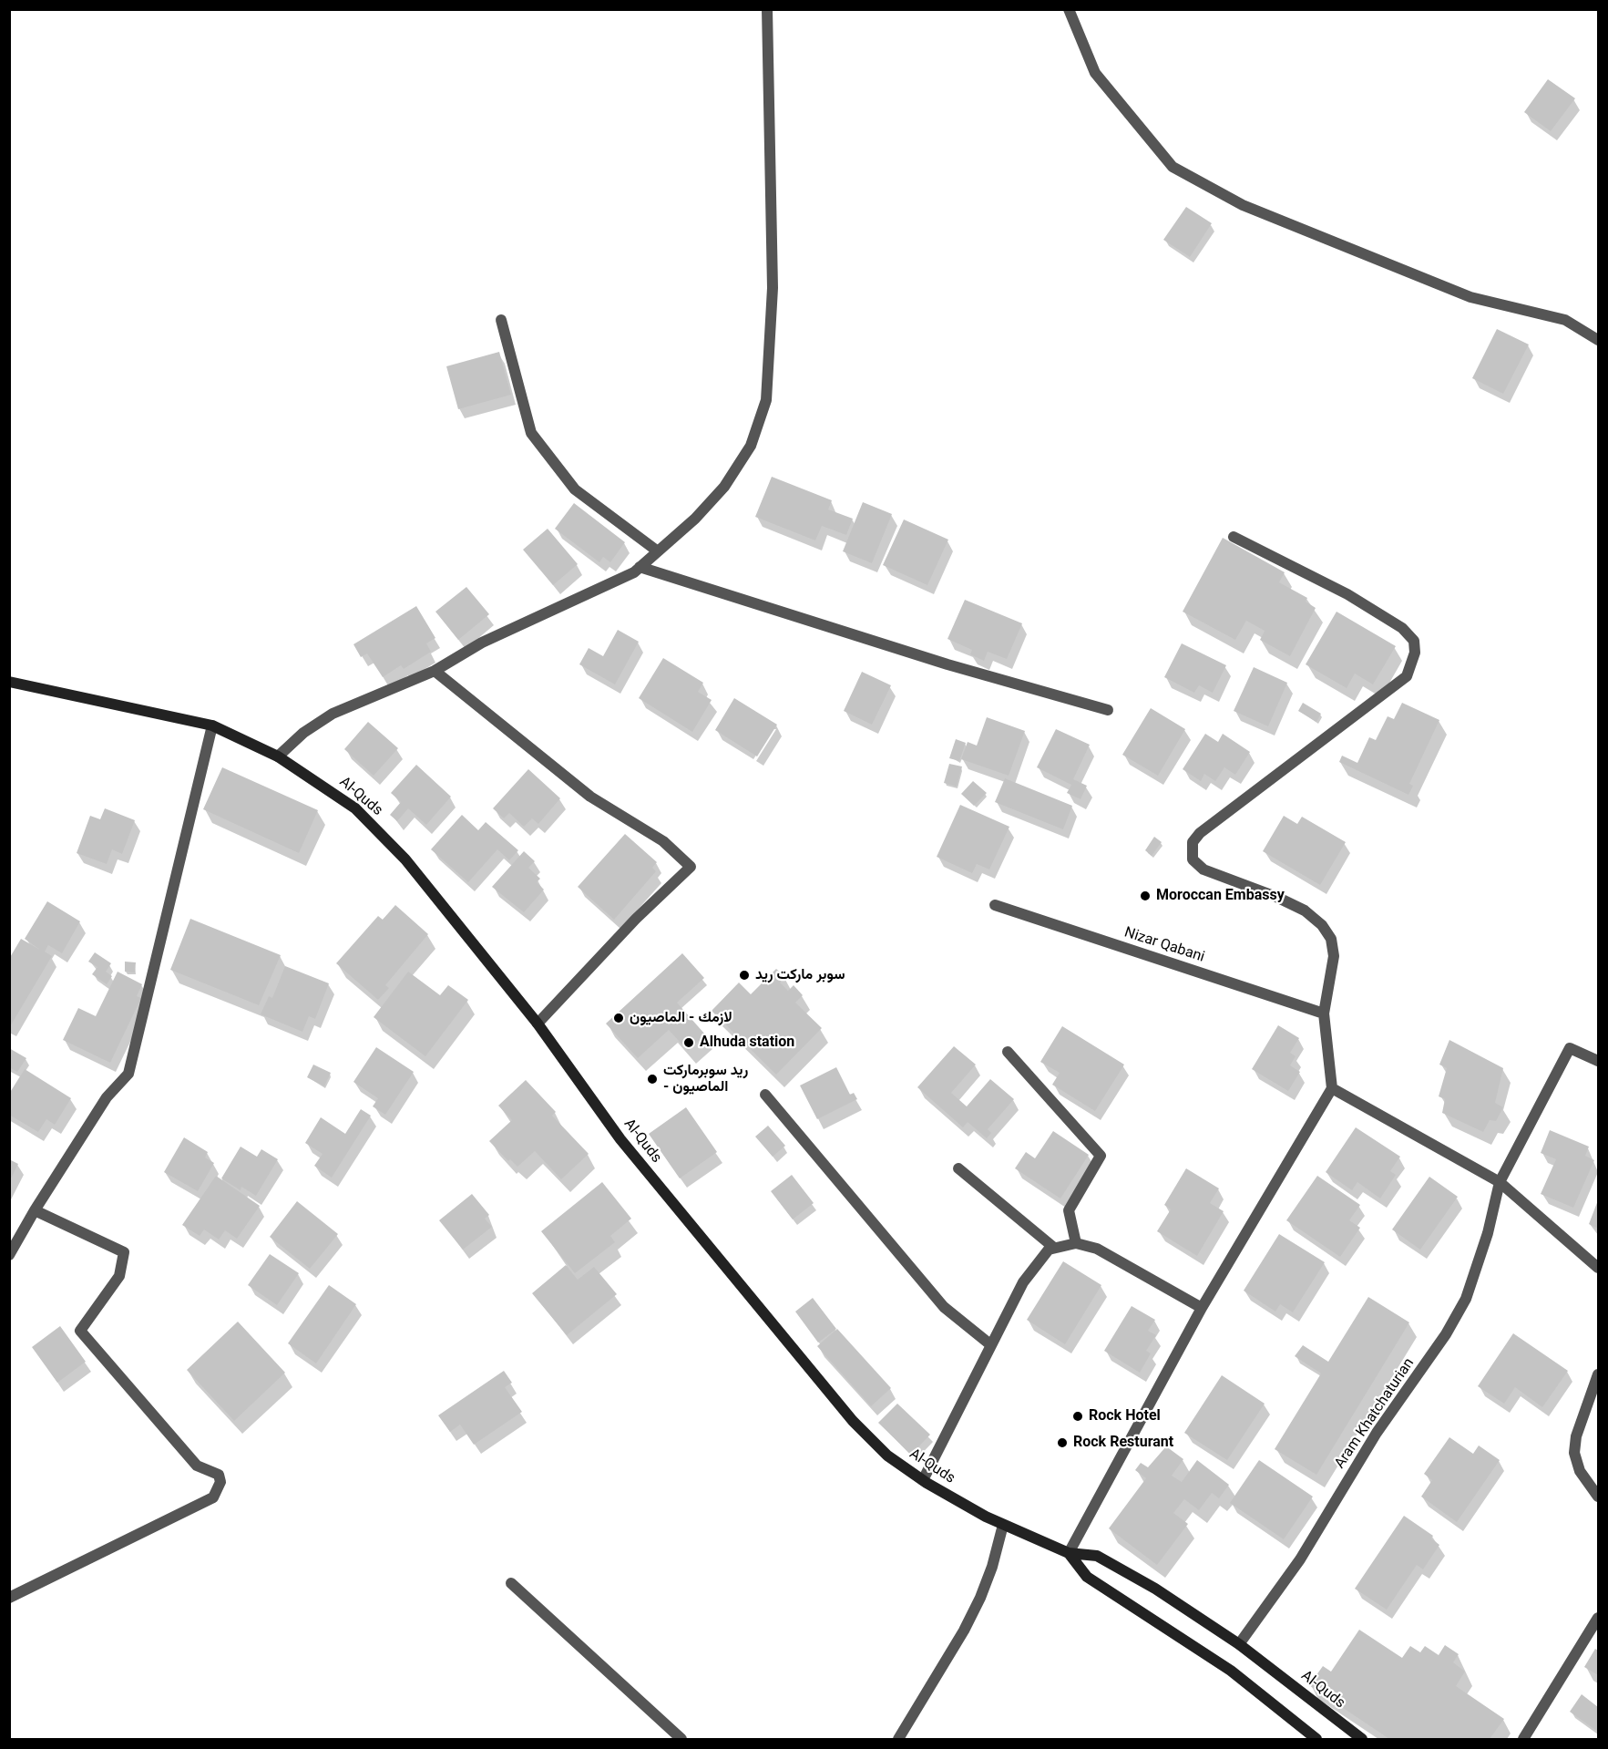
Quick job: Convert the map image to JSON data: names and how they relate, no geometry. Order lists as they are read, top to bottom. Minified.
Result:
{"streets":{"street":["Al-Quds","Nizar Qabani","Aram Khatchaturian"]},"crossings":[["Al-Quds","Aram Khatchaturian"]],"places":["Moroccan Embassy","سوبر ماركت ريد","لازمك - الماصيون","Alhuda station","ريد سوبرماركت - الماصيون","Rock Hotel","Rock Resturant"]}
